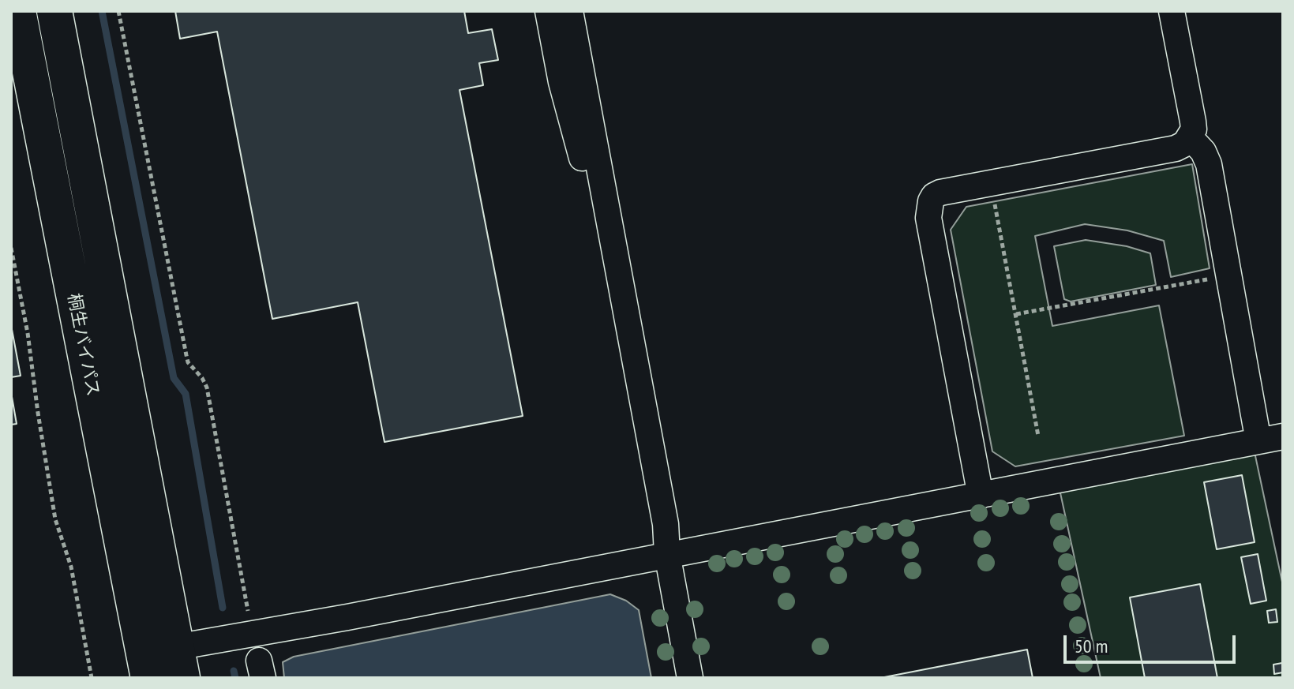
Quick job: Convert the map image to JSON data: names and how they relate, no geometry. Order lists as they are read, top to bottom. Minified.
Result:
{"streets":{"highway":["桐生バイパス"]},"scale_bar":"50 m"}
